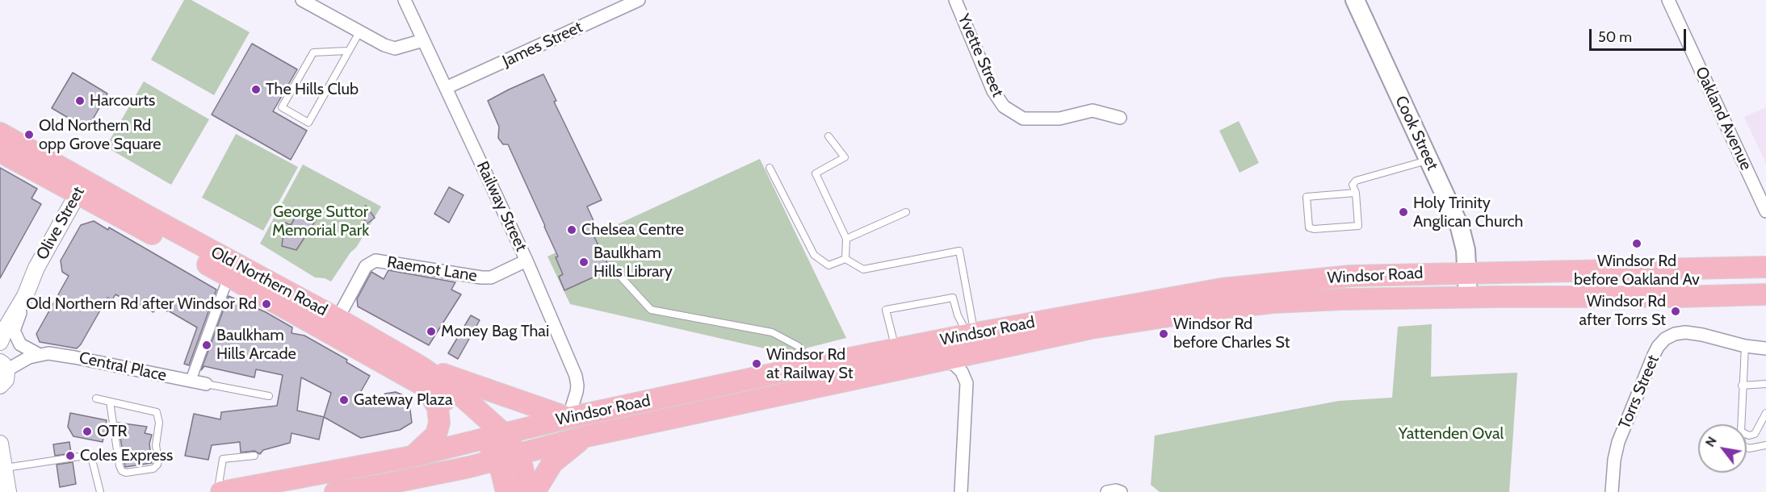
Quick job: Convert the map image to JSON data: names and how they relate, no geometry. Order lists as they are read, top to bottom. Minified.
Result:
{"streets":{"main road":["Cook Street","Windsor Road","Old Northern Road"],"street":["James Street","Yvette Street","Oakland Avenue","Railway Street","Olive Street","Raemot Lane","Central Place","Torrs Street"]},"crossings":[["James Street","Railway Street"],["Cook Street","Windsor Road"],["Railway Street","Raemot Lane"],["Railway Street","Windsor Road"],["Olive Street","Old Northern Road"],["Olive Street","Central Place"],["Raemot Lane","Old Northern Road"],["Windsor Road","Old Northern Road"]],"parks":["George Suttor Memorial Park","Yattenden Oval"],"places":["The Hills Club","Harcourts","Old Northern Rd opp Grove Square","Holy Trinity Anglican Church","Chelsea Centre","Windsor Rd before Oakland Av","Baulkham Hills Library","Old Northern Rd after Windsor Rd","Windsor Rd after Torrs St","Money Bag Thai","Windsor Rd before Charles St","Baulkham Hills Arcade","Windsor Rd at Railway St","Gateway Plaza","OTR","Coles Express"],"scale_bar":"50 m","north":"top left"}
